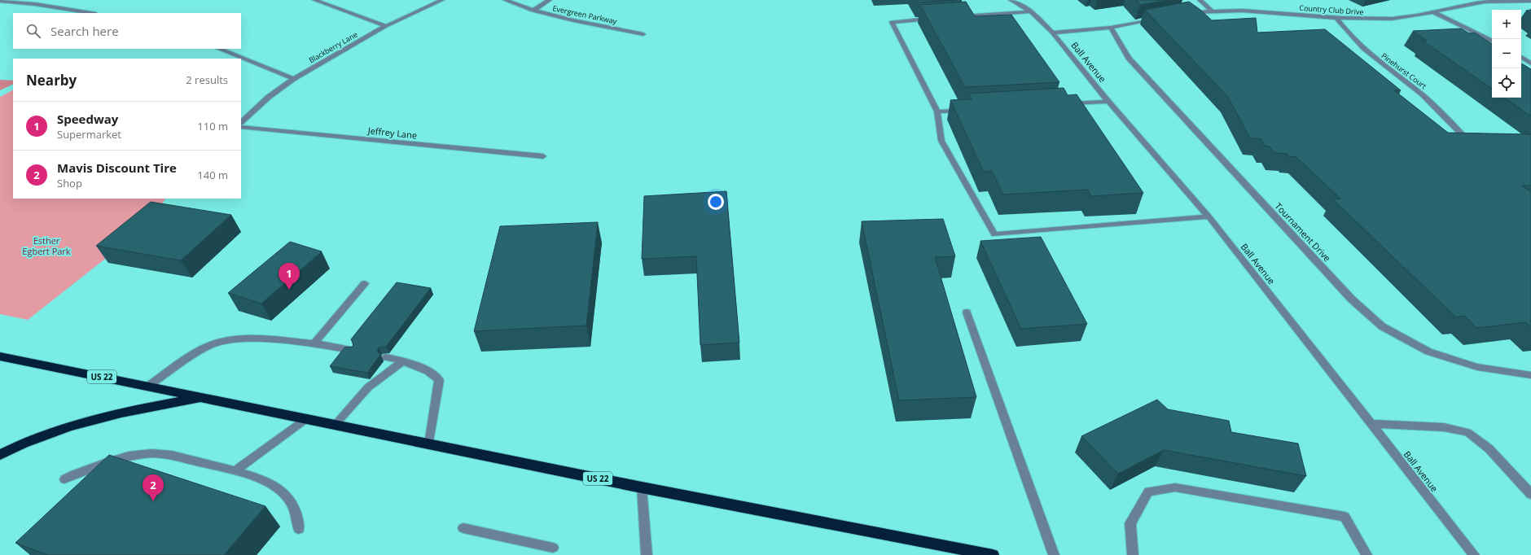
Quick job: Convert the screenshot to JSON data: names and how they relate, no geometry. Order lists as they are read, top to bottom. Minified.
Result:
{"streets":{"highway":["US 22"],"street":["Country Club Drive","Evergreen Parkway","Blackberry Lane","Ball Avenue","Pinehurst Court","Jeffrey Lane","Tournament Drive"]},"crossings":[["Country Club Drive","Pinehurst Court"]],"parks":["Esther Egbert Park"],"page":{"map_buttons":["+","−"],"search":"Search here","heading":["Nearby","2 results"],"list":[{"mark":"1","name":"Speedway","note":"Supermarket","value":"110 m"},{"mark":"2","name":"Mavis Discount Tire","note":"Shop","value":"140 m"}],"pins":["1","2"]}}
